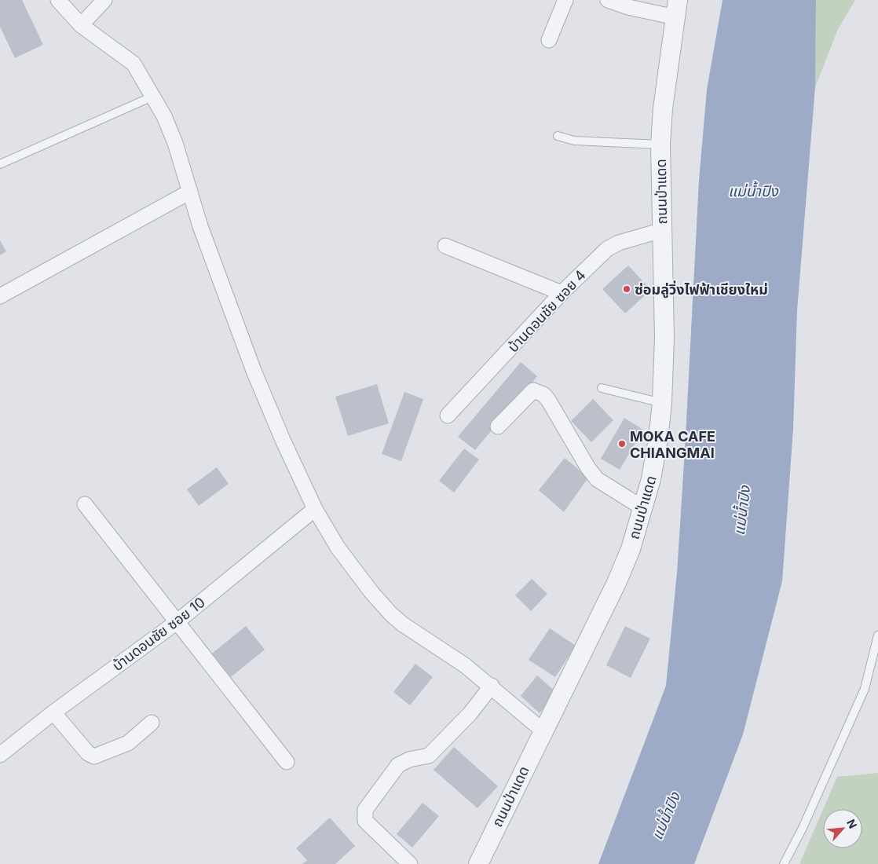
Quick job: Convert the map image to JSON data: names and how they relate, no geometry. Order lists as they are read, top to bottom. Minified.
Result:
{"streets":{"street":["ถนนป่าแดด","บ้านดอนชัย ซอย 4","บ้านดอนชัย ซอย 10"]},"crossings":[["ถนนป่าแดด","บ้านดอนชัย ซอย 4"]],"water":["แม่น้ำปิง"],"places":["ซ่อมลู่วิ่งไฟฟ้าเชียงใหม่","MOKA CAFE CHIANGMAI"],"north":"top right"}
